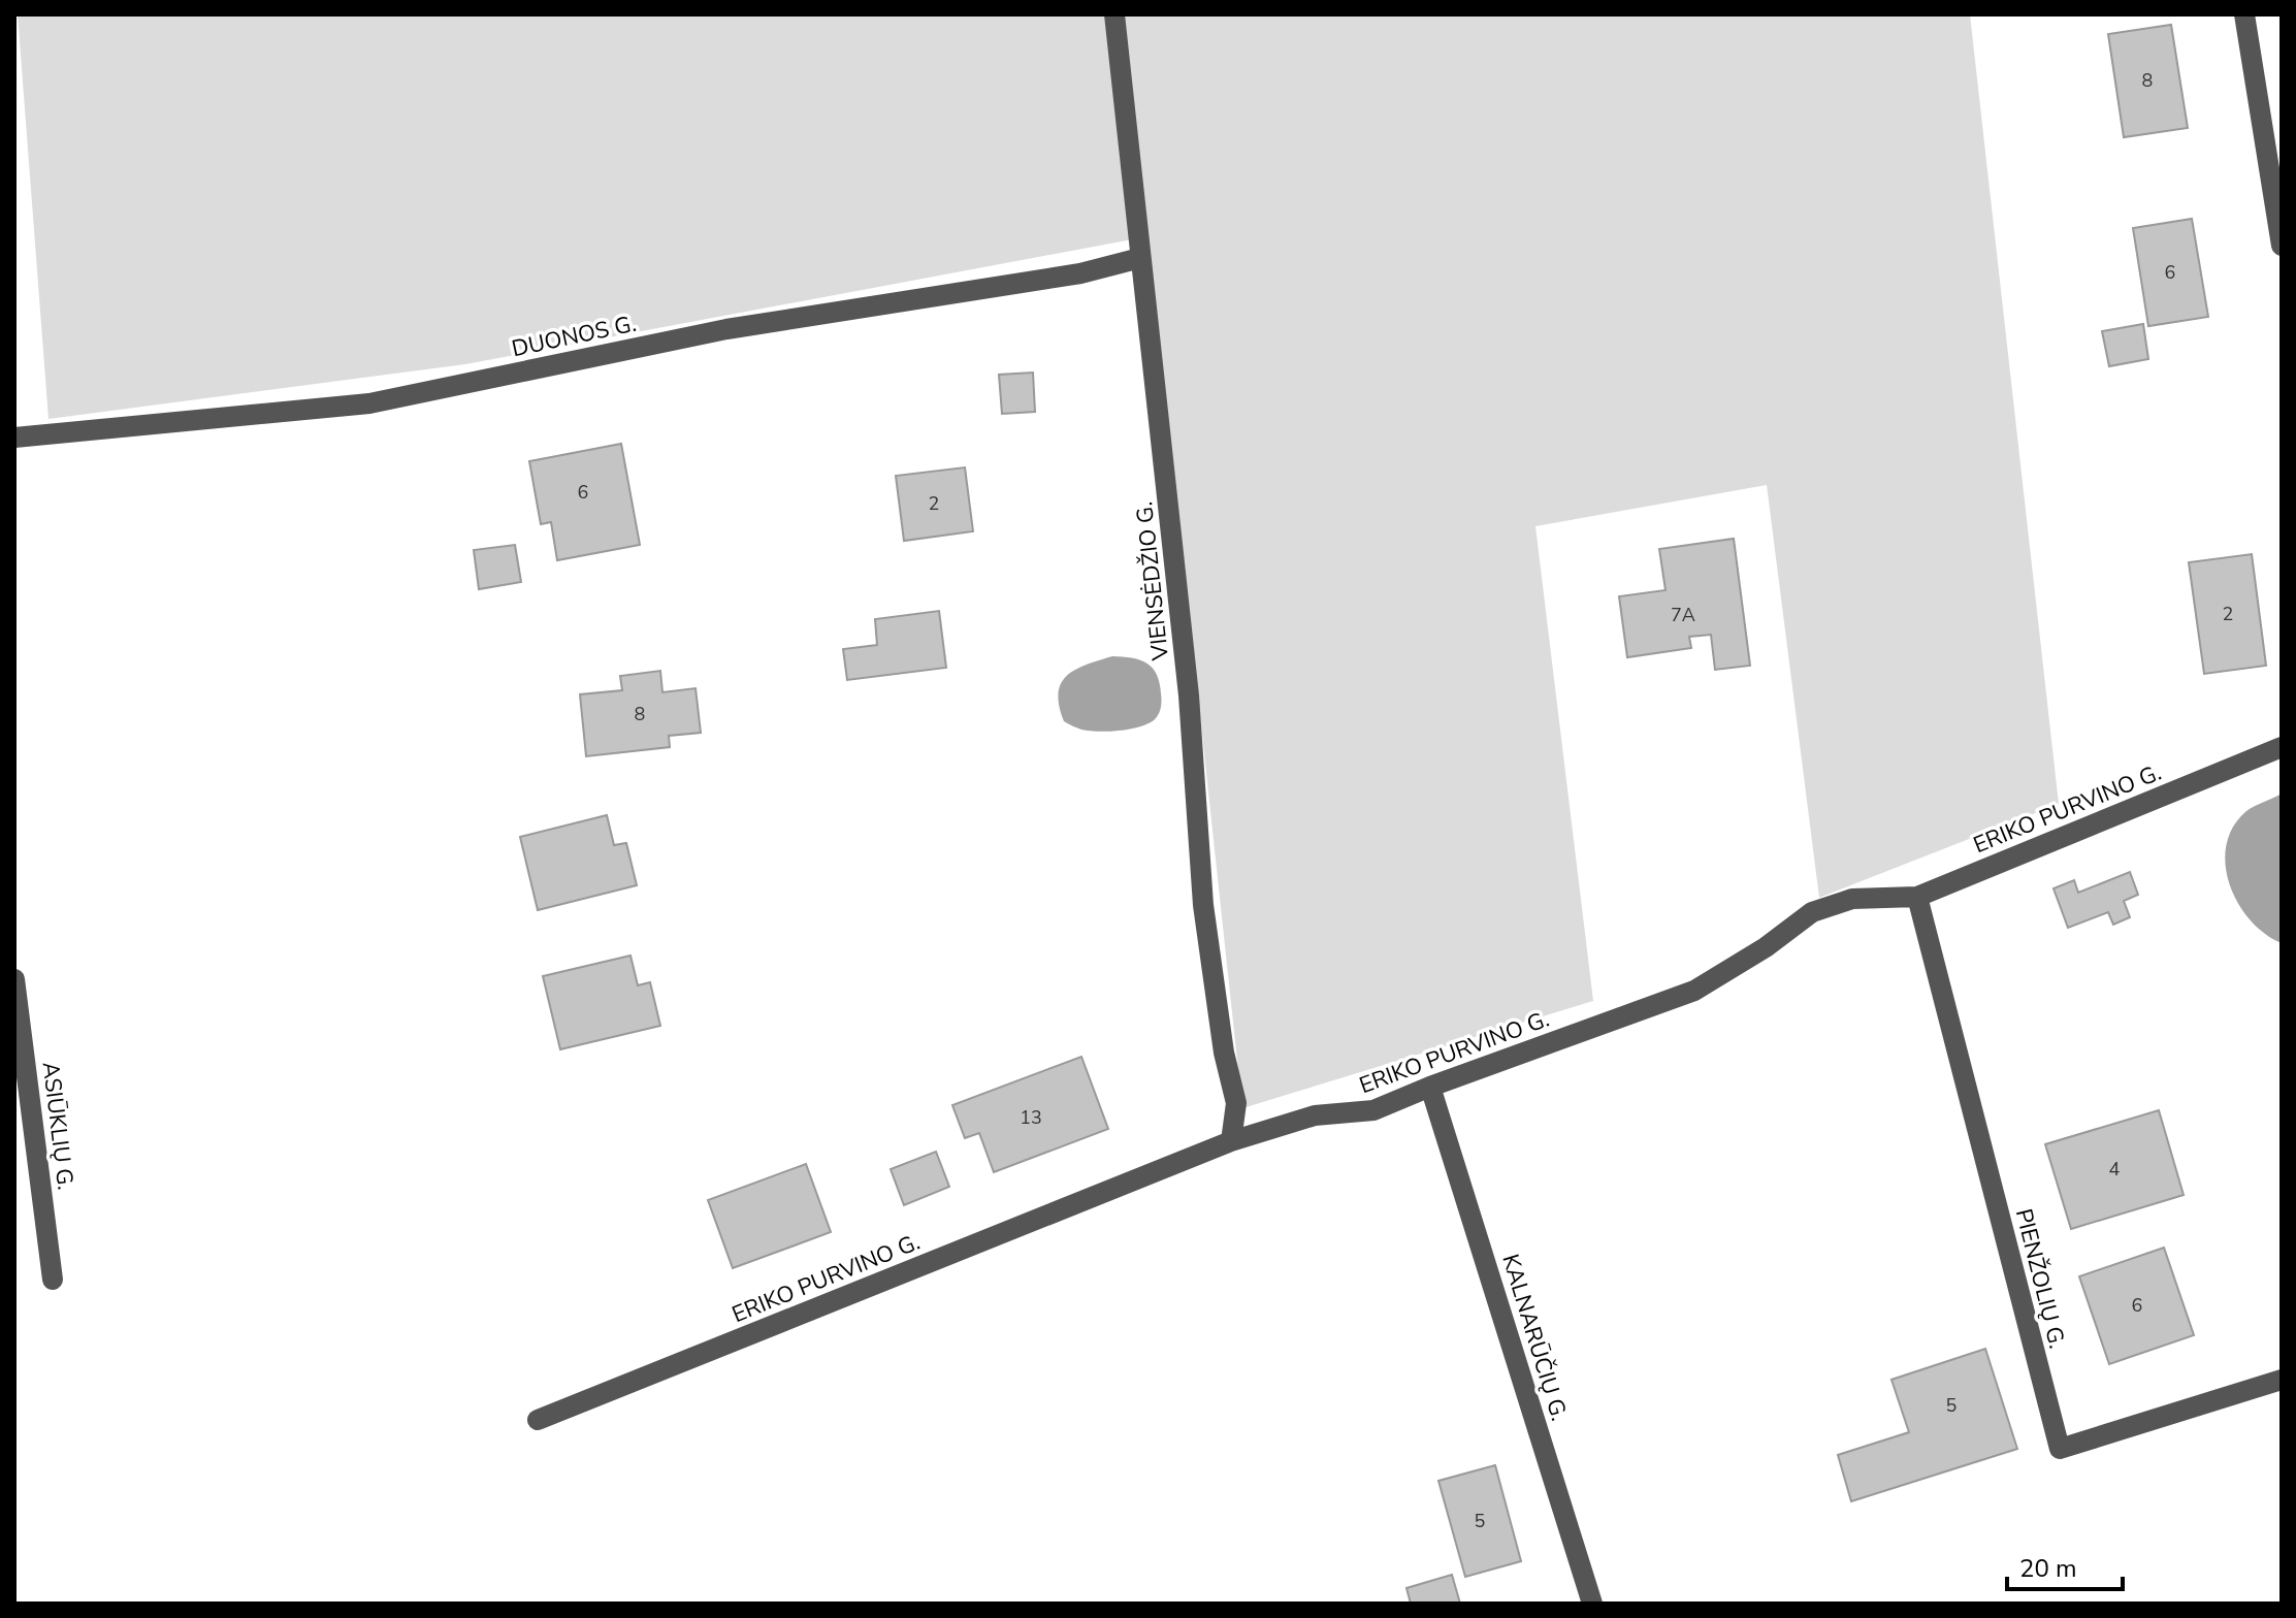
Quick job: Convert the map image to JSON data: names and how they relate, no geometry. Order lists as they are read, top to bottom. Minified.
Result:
{"streets":{"street":["DUONOS G.","VIENSĖDŽIO G.","ERIKO PURVINO G.","ASIŪKLIŲ G.","PIENŽOLIŲ G.","KALNARŪČIŲ G."]},"crossings":[["DUONOS G.","VIENSĖDŽIO G."],["VIENSĖDŽIO G.","ERIKO PURVINO G."],["ERIKO PURVINO G.","PIENŽOLIŲ G."],["ERIKO PURVINO G.","KALNARŪČIŲ G."]],"house_numbers":["8","6","6","2","2","7A","8","13","4","6","5","5"],"scale_bar":"20 m"}
